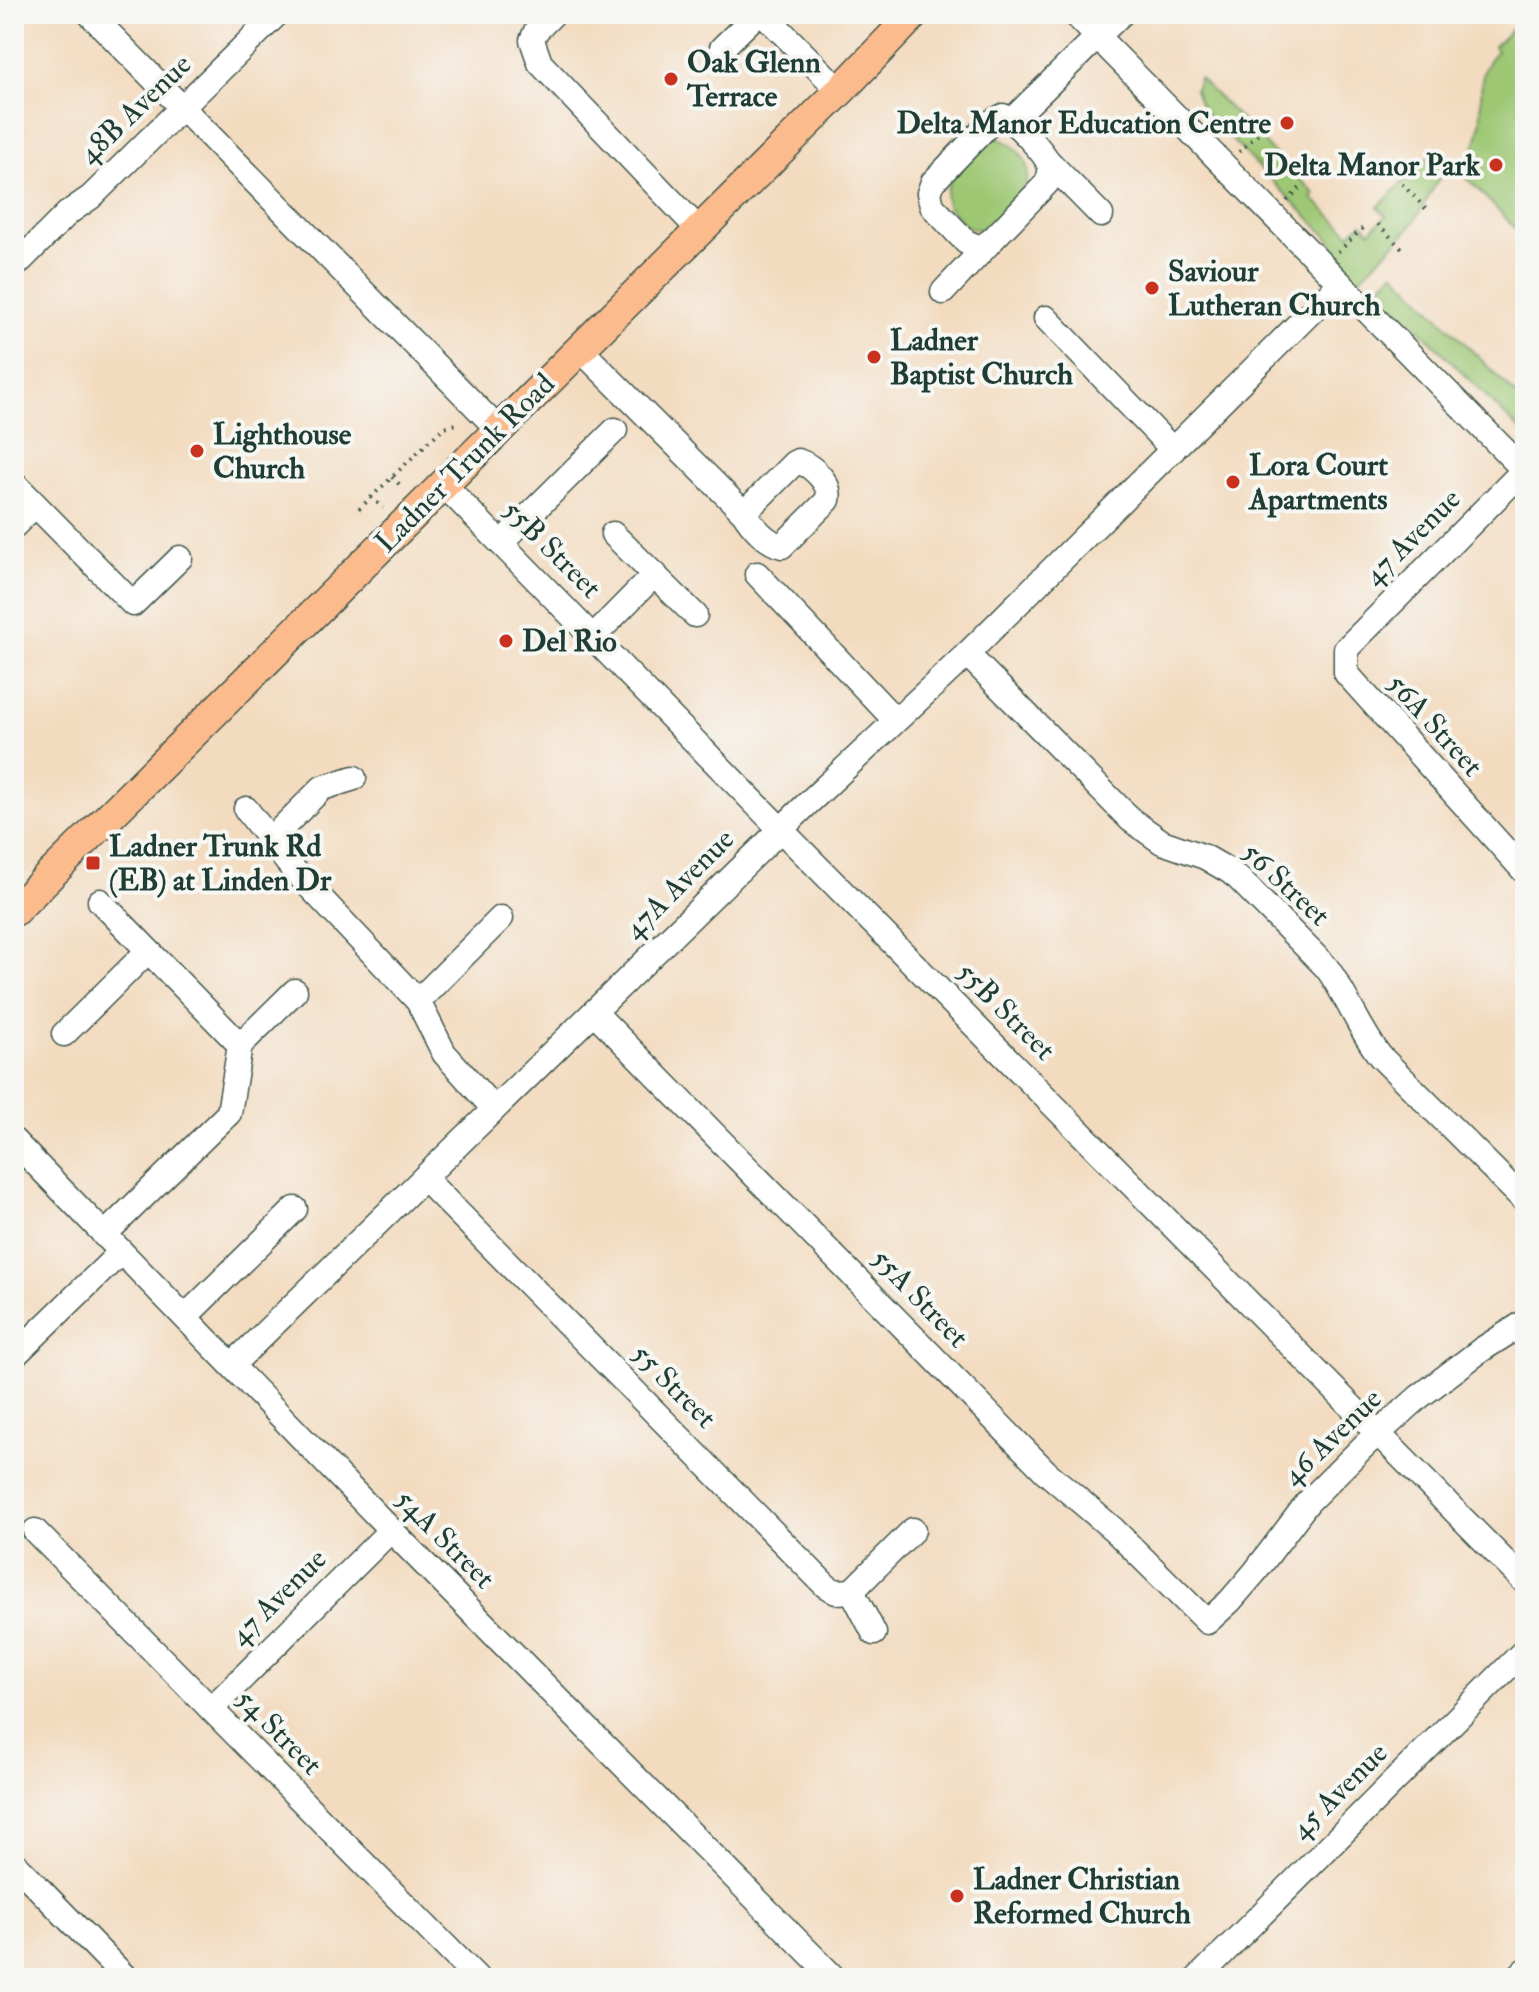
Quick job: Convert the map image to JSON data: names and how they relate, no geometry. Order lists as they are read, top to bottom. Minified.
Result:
{"streets":{"main road":["Ladner Trunk Road"],"street":["48B Avenue","47 Avenue","55B Street","56A Street","47A Avenue","56 Street","55A Street","55 Street","46 Avenue","54A Street","54 Street","45 Avenue"]},"crossings":[["Ladner Trunk Road","55B Street"],["47 Avenue","56A Street"],["47 Avenue","54A Street"],["47 Avenue","54 Street"],["55B Street","47A Avenue"],["55B Street","46 Avenue"],["47A Avenue","56 Street"],["47A Avenue","55A Street"],["47A Avenue","55 Street"],["47A Avenue","54A Street"],["55A Street","46 Avenue"]],"places":{"other":["Oak Glenn Terrace","Delta Manor Education Centre","Delta Manor Park","Saviour Lutheran Church","Ladner Baptist Church","Lighthouse Church","Lora Court Apartments","Del Rio","Ladner Christian Reformed Church"],"transit":["Ladner Trunk Rd (EB) at Linden Dr"]}}
